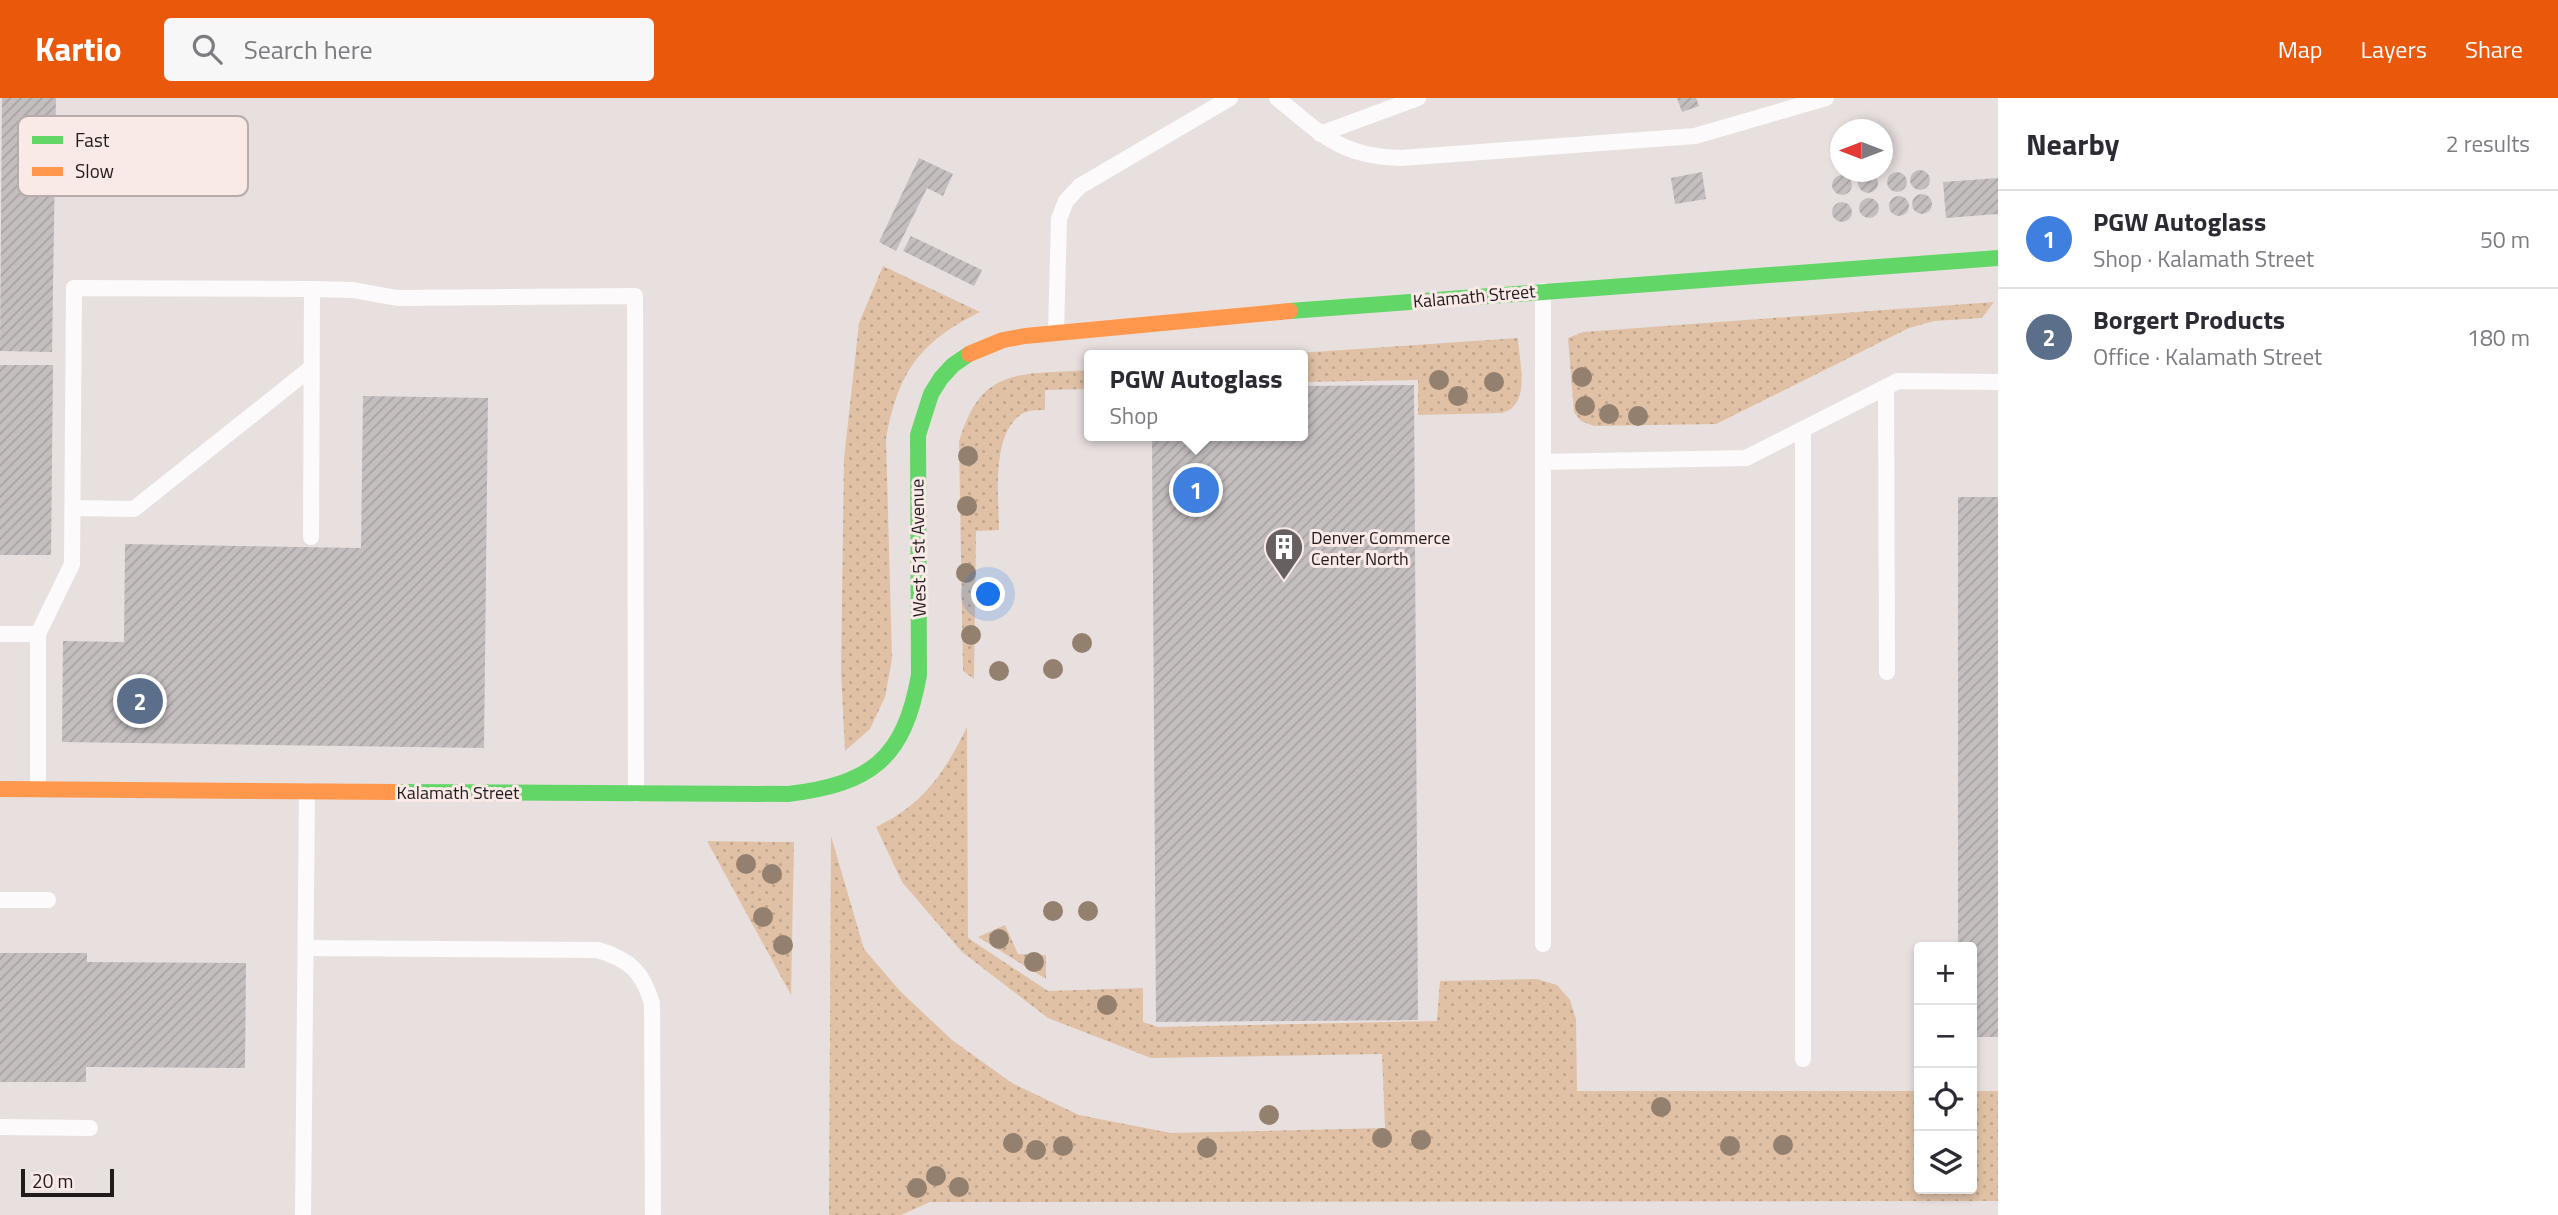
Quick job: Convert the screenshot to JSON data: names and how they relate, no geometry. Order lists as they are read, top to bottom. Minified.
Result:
{"streets":{"street":["Kalamath Street","West 51st Avenue"]},"crossings":[["Kalamath Street","West 51st Avenue"]],"places":{"building":["Denver Commerce Center North"]},"legend":["Fast","Slow"],"scale_bar":"20 m","north":"left","page":{"header":"Kartio","search":"Search here","nav":["Map","Layers","Share"],"heading":["Nearby","2 results"],"list":[{"mark":"1","name":"PGW Autoglass","note":"Shop · Kalamath Street","value":"50 m"},{"mark":"2","name":"Borgert Products","note":"Office · Kalamath Street","value":"180 m"}],"popup":["PGW Autoglass","Shop"],"pins":["1","2"],"map_buttons":["+","−"],"scale":"20 m"}}
